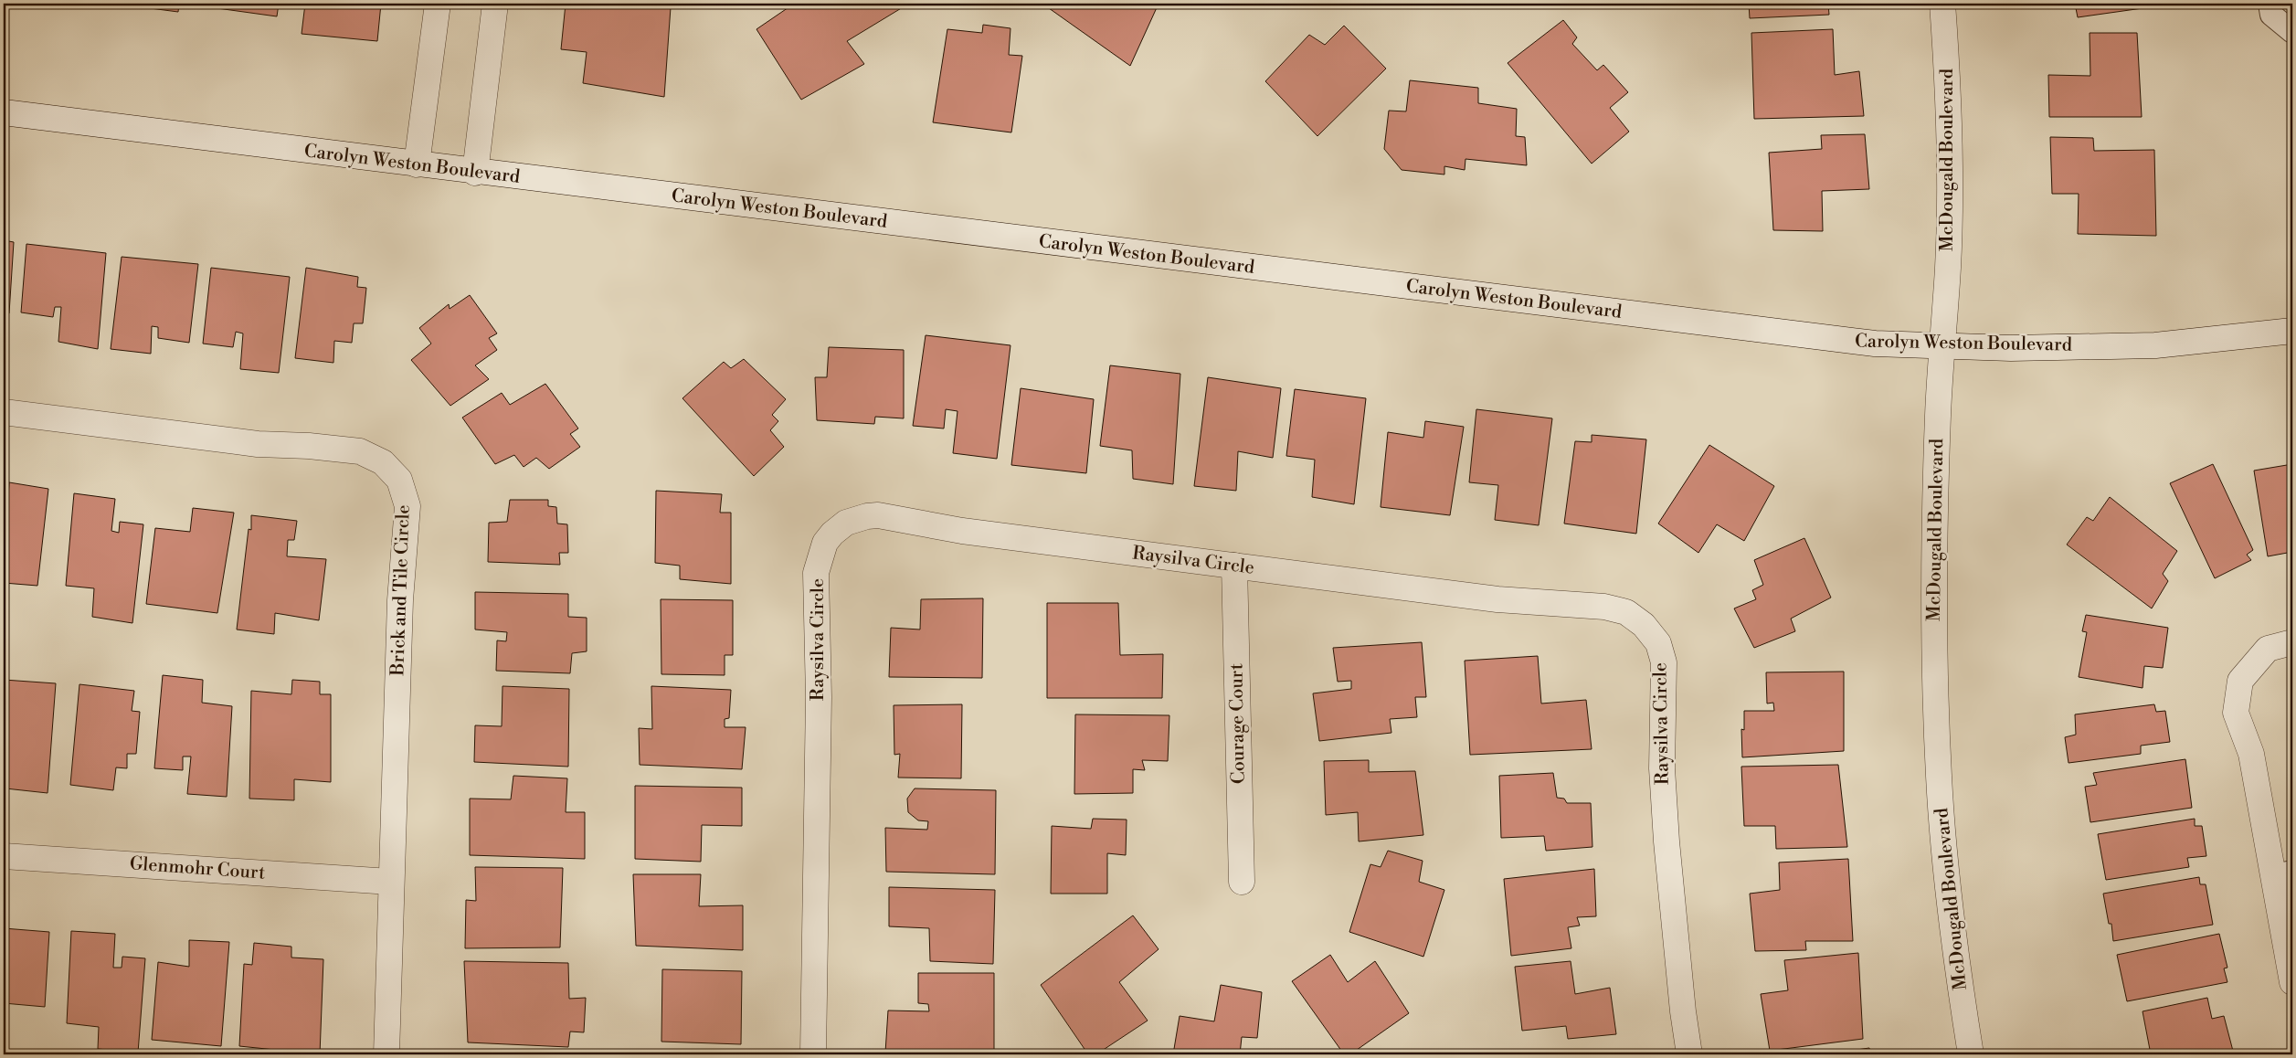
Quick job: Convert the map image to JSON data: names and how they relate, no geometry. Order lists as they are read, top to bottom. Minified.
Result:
{"streets":{"street":["McDougald Boulevard","Carolyn Weston Boulevard","Raysilva Circle","Brick and Tile Circle","Courage Court","Glenmohr Court"]},"crossings":[["McDougald Boulevard","Carolyn Weston Boulevard"],["Raysilva Circle","Courage Court"],["Brick and Tile Circle","Glenmohr Court"]]}
